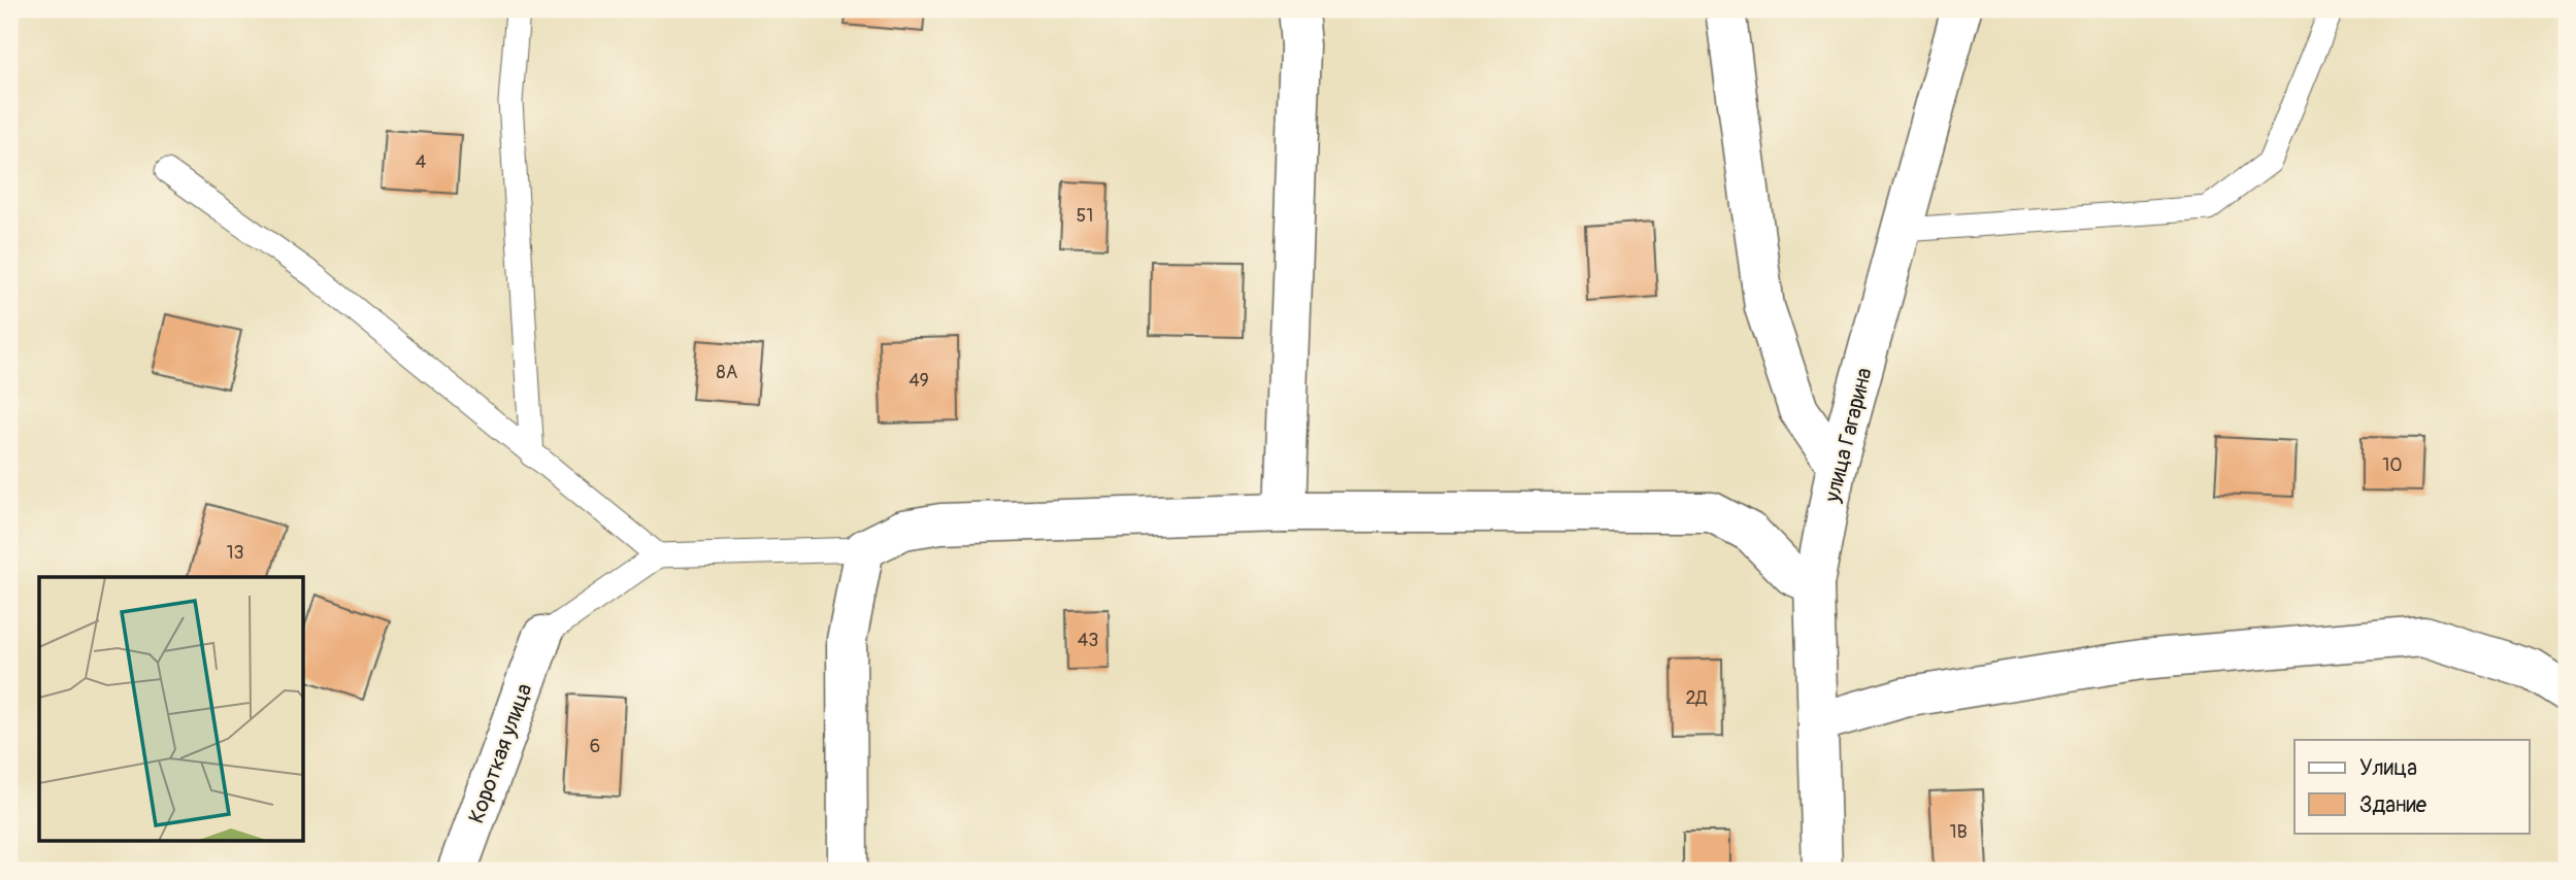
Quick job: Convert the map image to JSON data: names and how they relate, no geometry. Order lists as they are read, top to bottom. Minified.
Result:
{"streets":{"street":["улица Гагарина","Короткая улица"]},"house_numbers":["4","51","8А","49","10","13","43","2Д","6","1В"],"legend":["Улица","Здание"]}
